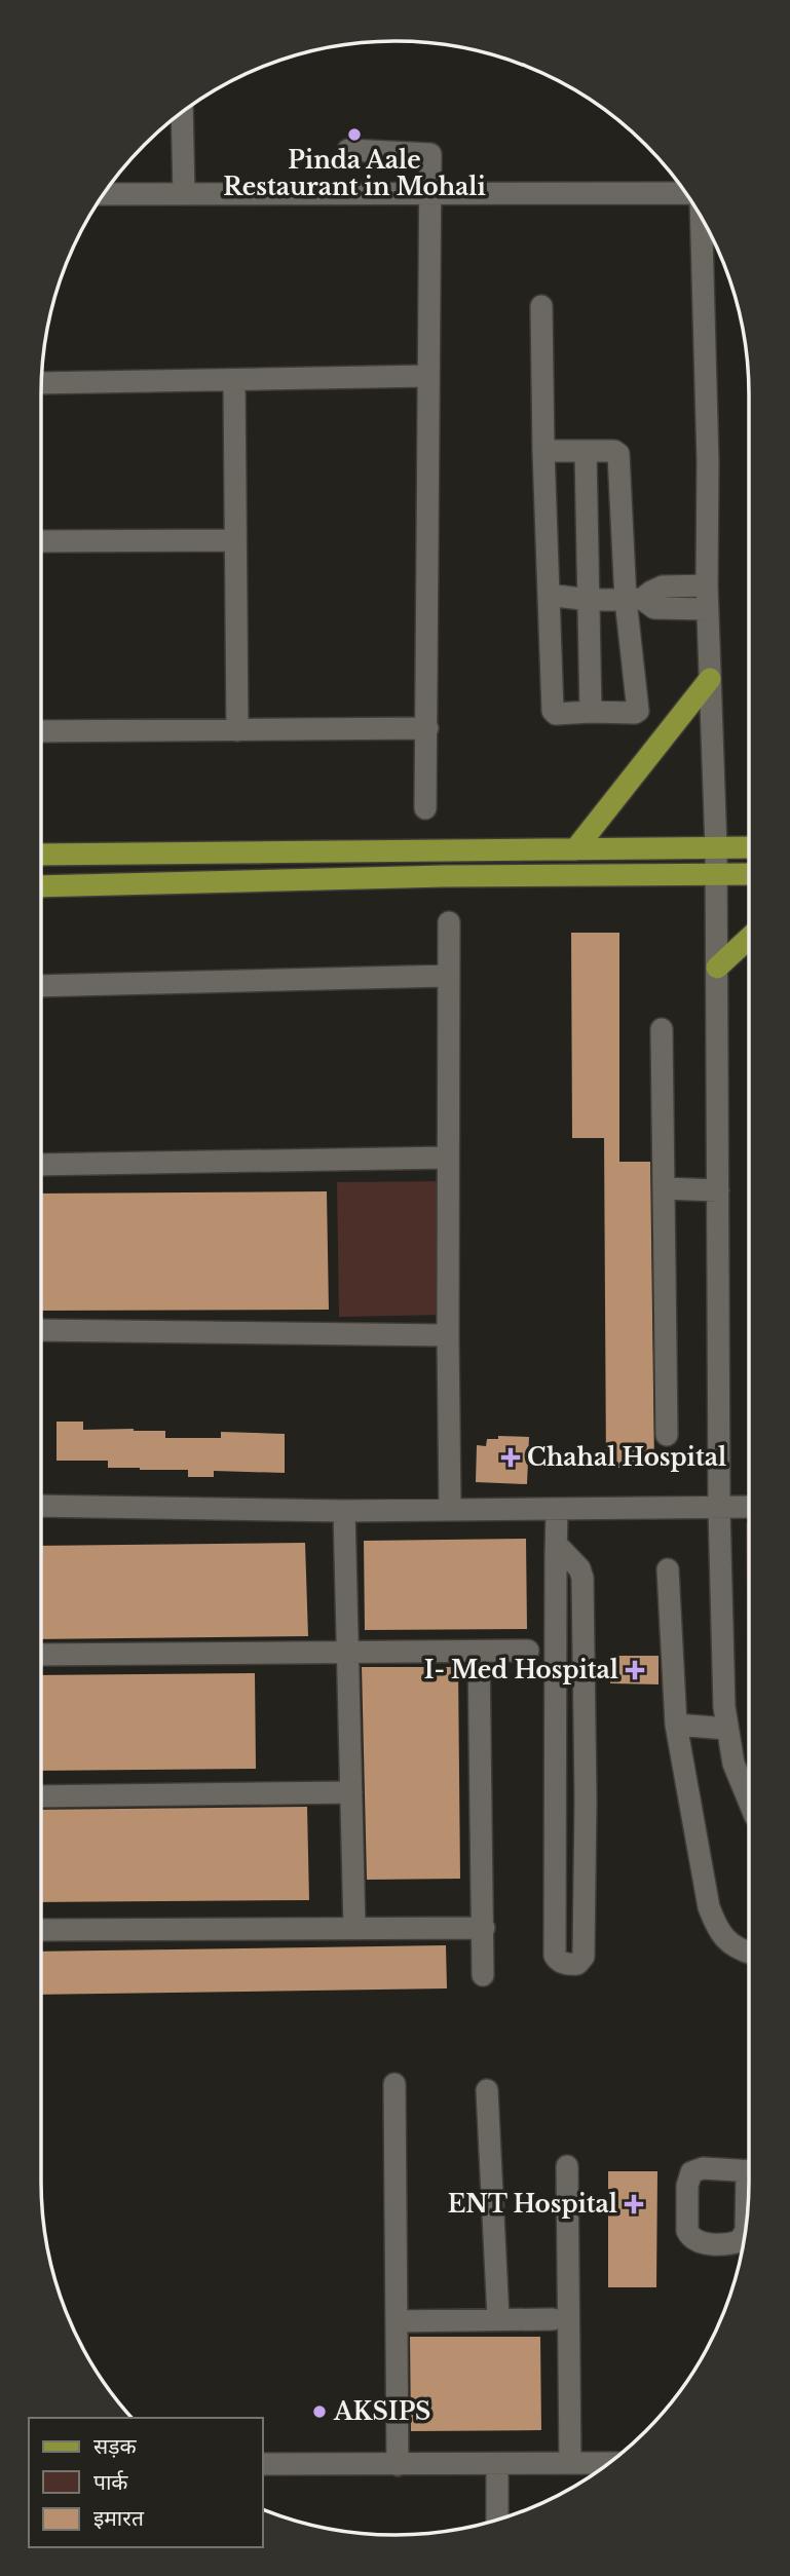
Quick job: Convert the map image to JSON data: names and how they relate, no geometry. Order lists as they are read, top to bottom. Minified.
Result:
{"places":{"other":["Pinda Aale Restaurant in Mohali","AKSIPS"],"health":["Chahal Hospital","I- Med Hospital","ENT Hospital"]},"legend":["सड़क","पार्क","इमारत"]}
